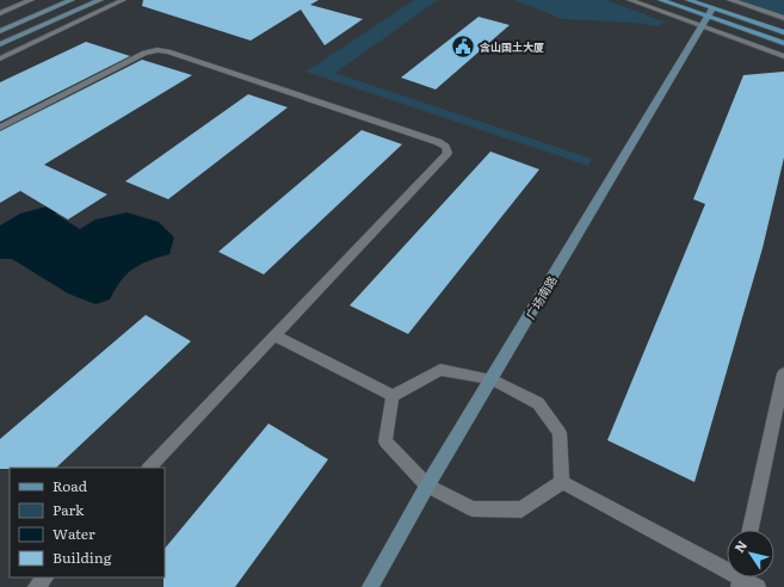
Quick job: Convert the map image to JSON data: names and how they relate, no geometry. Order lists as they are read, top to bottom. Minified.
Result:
{"streets":{"street":["广场南路"]},"places":{"public building":["含山国土大厦"]},"legend":["Road","Park","Water","Building"],"north":"top left"}
